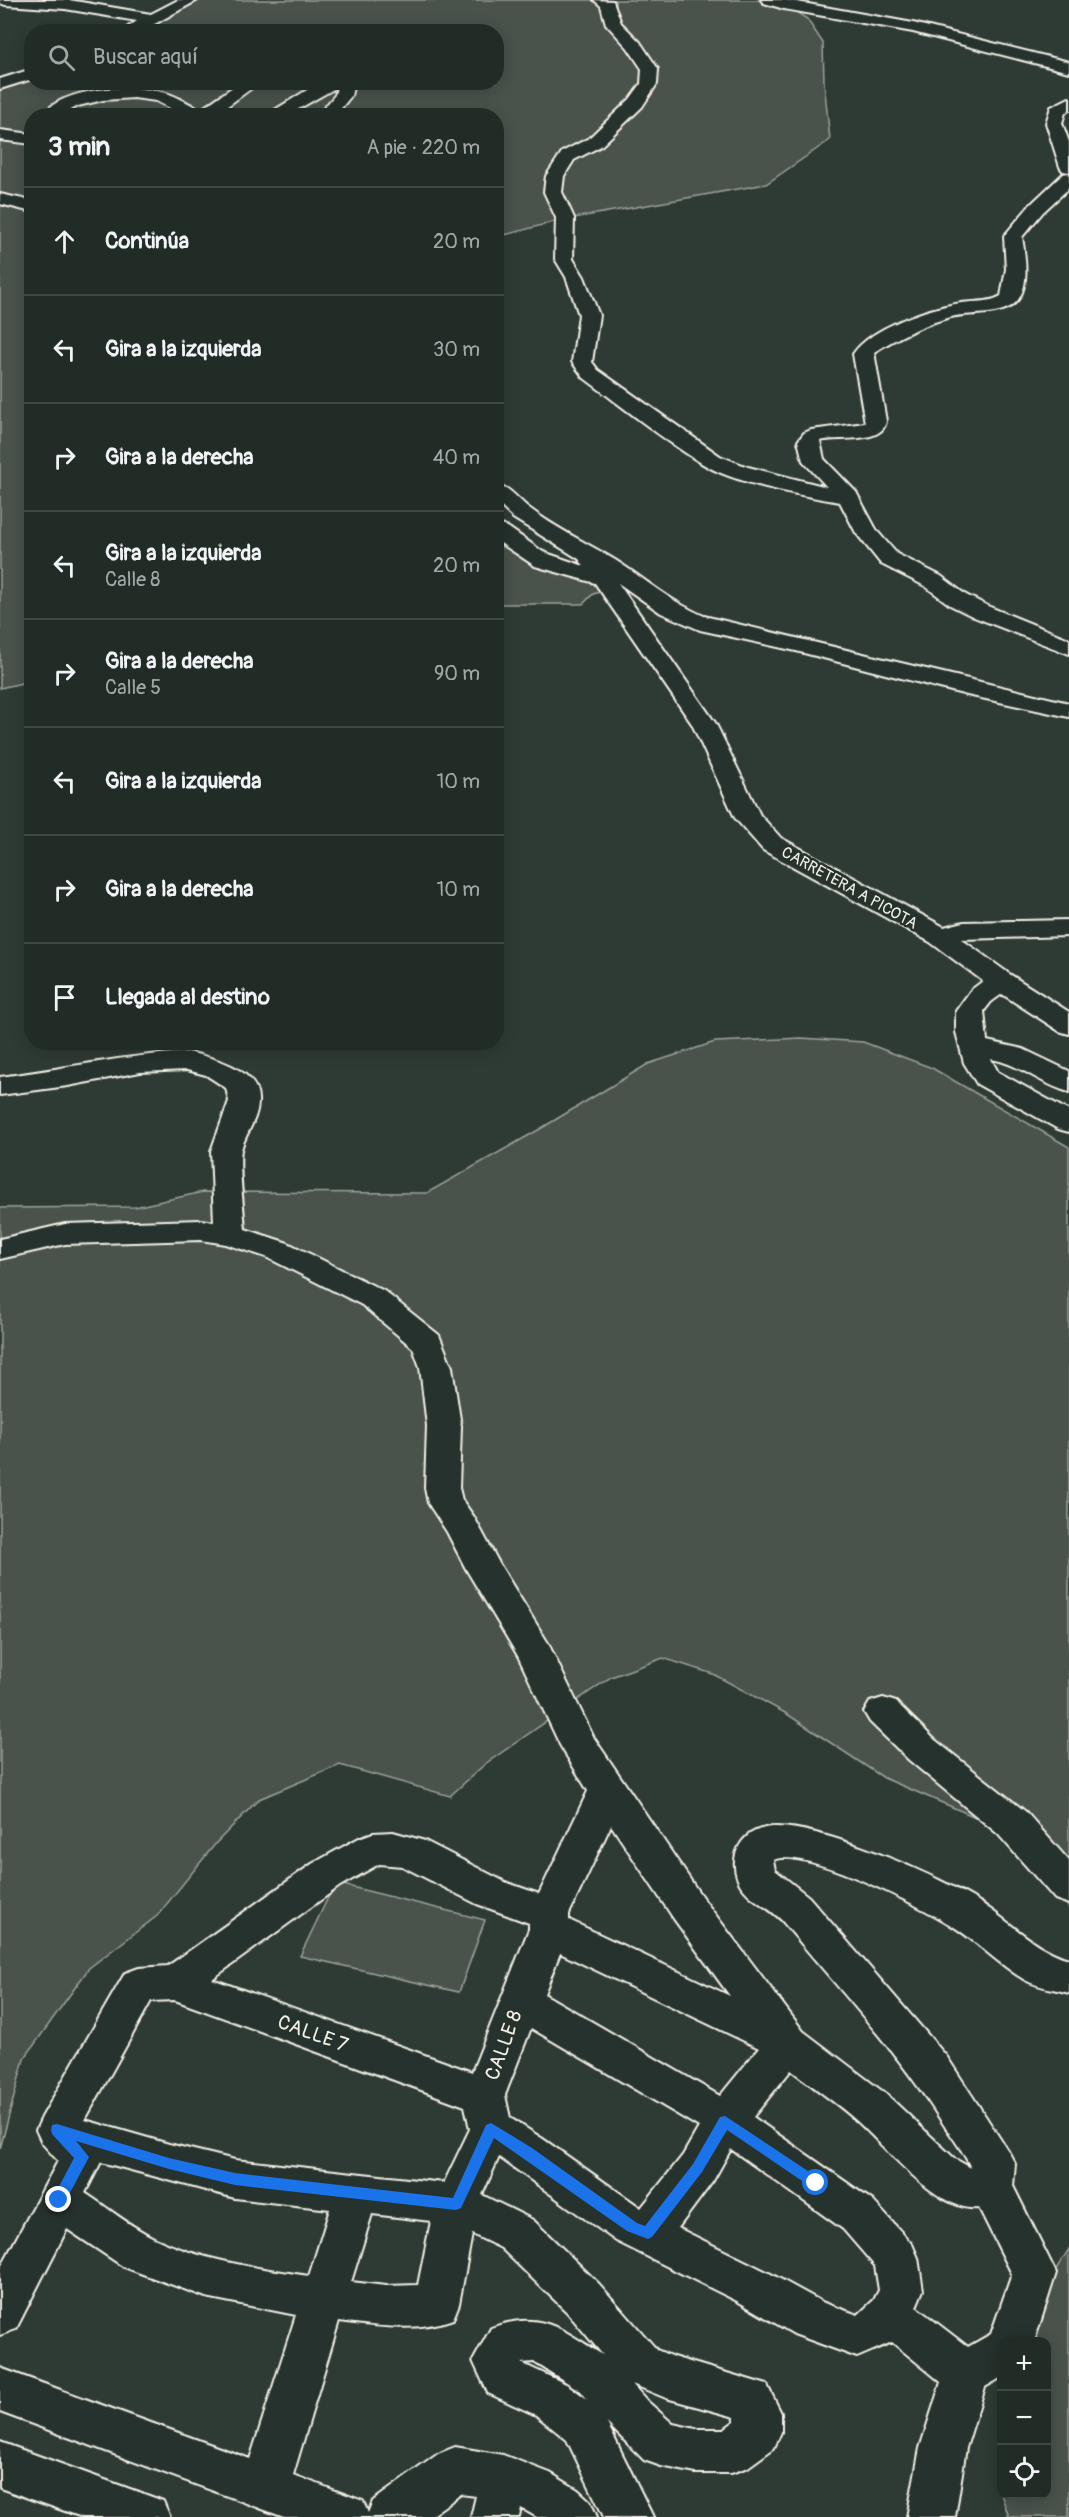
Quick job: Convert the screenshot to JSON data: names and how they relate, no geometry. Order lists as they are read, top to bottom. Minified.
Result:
{"streets":{"street":["CARRETERA A PICOTA","CALLE 7","CALLE 8"]},"crossings":[["CALLE 7","CALLE 8"]],"page":{"search":"Buscar aquí","heading":["3 min","A pie · 220 m"],"list":[["Continúa","20 m"],["Gira a la izquierda","30 m"],["Gira a la derecha","40 m"],["Gira a la izquierda","Calle 8","20 m"],["Gira a la derecha","Calle 5","90 m"],["Gira a la izquierda","10 m"],["Gira a la derecha","10 m"],"Llegada al destino"],"map_buttons":["+","−"]}}
